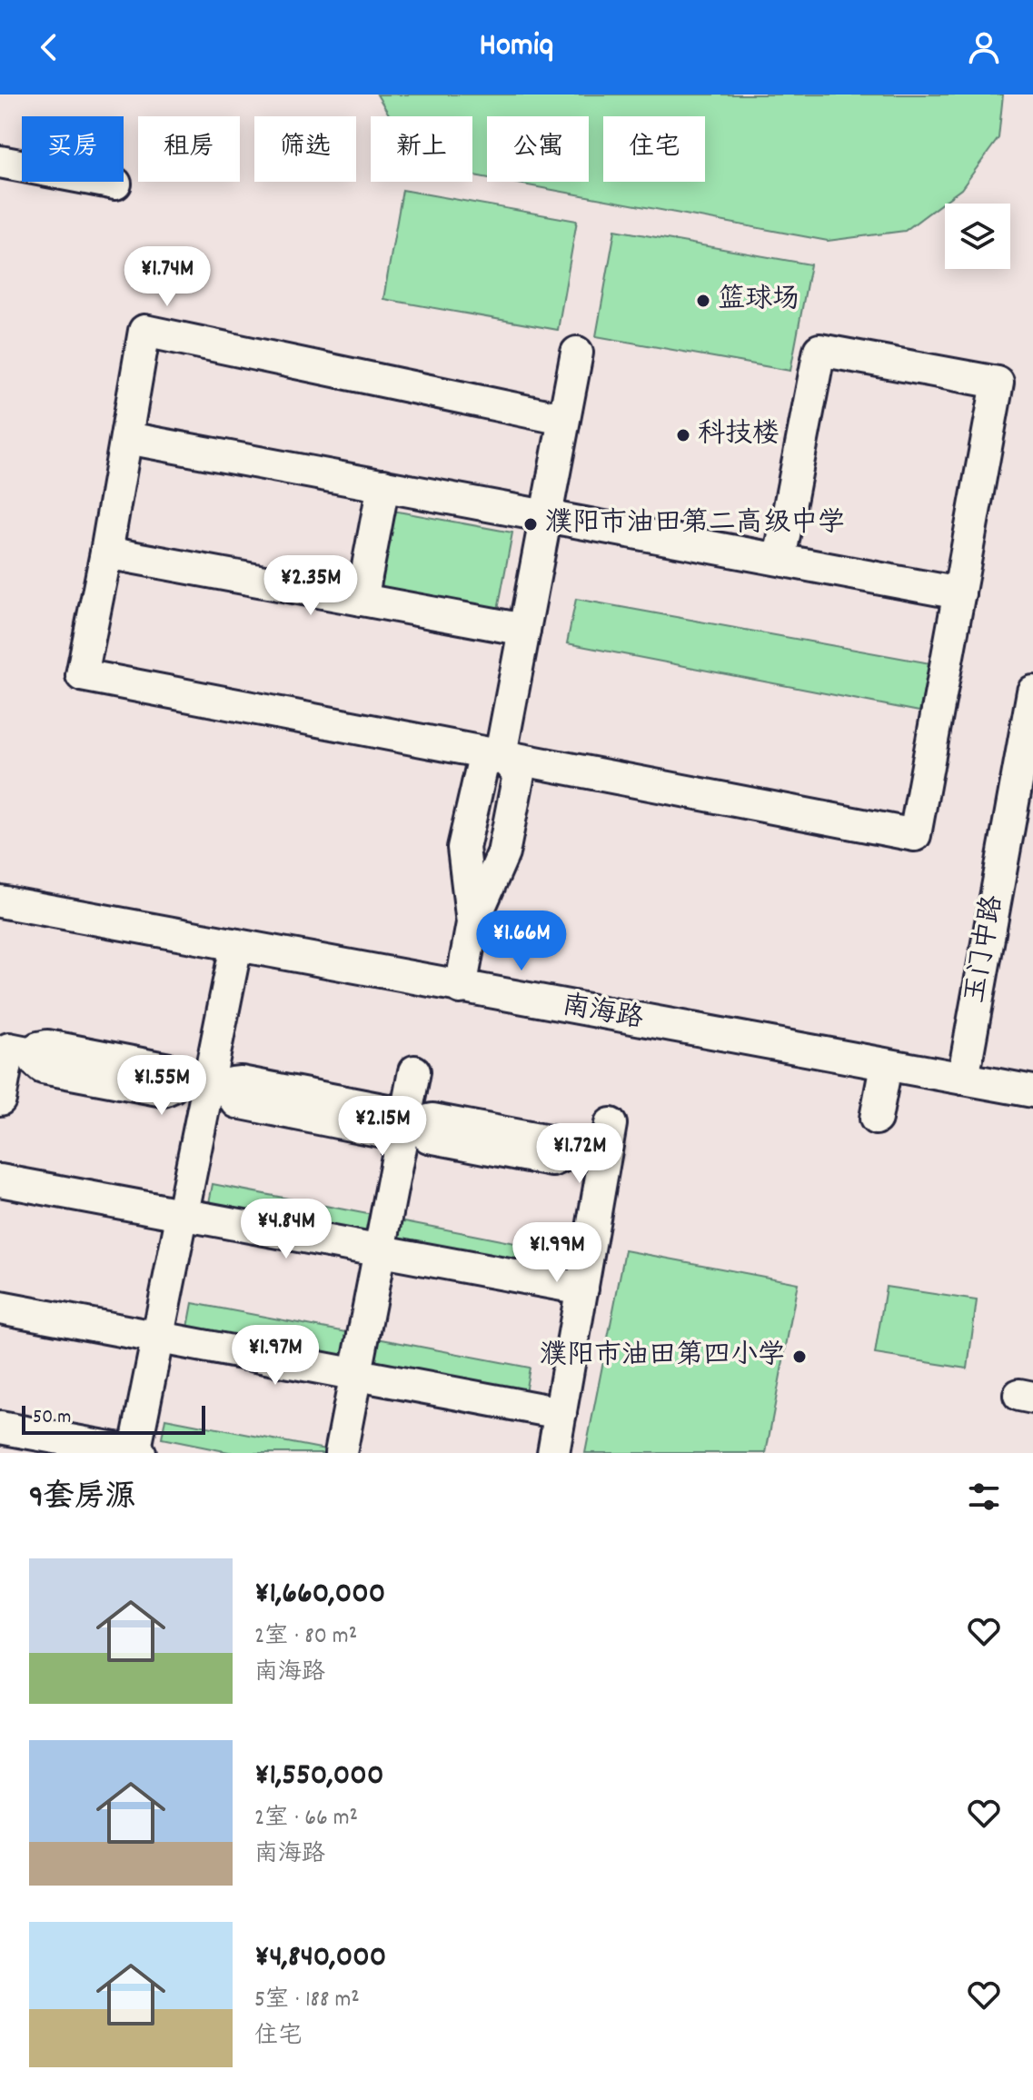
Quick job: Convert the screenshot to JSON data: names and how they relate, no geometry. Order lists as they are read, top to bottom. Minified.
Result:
{"streets":{"street":["玉门中路","南海路"]},"crossings":[["玉门中路","南海路"]],"places":["篮球场","科技楼","濮阳市油田第二高级中学","濮阳市油田第四小学"],"scale_bar":"50 m","page":{"header":"Homiq","chip":["买房","租房","筛选","新上","公寓","住宅"],"price":["¥1.74M","¥2.35M","¥1.66M","¥1.55M","¥2.15M","¥1.72M","¥4.84M","¥1.99M","¥1.97M"],"scale":"50 m","heading":"9套房源","list":[{"name":"¥1,660,000","note":"2室 · 80 m² · 南海路"},{"name":"¥1,550,000","note":"2室 · 66 m² · 南海路"},{"name":"¥4,840,000","note":"5室 · 188 m² · 住宅"}]}}
